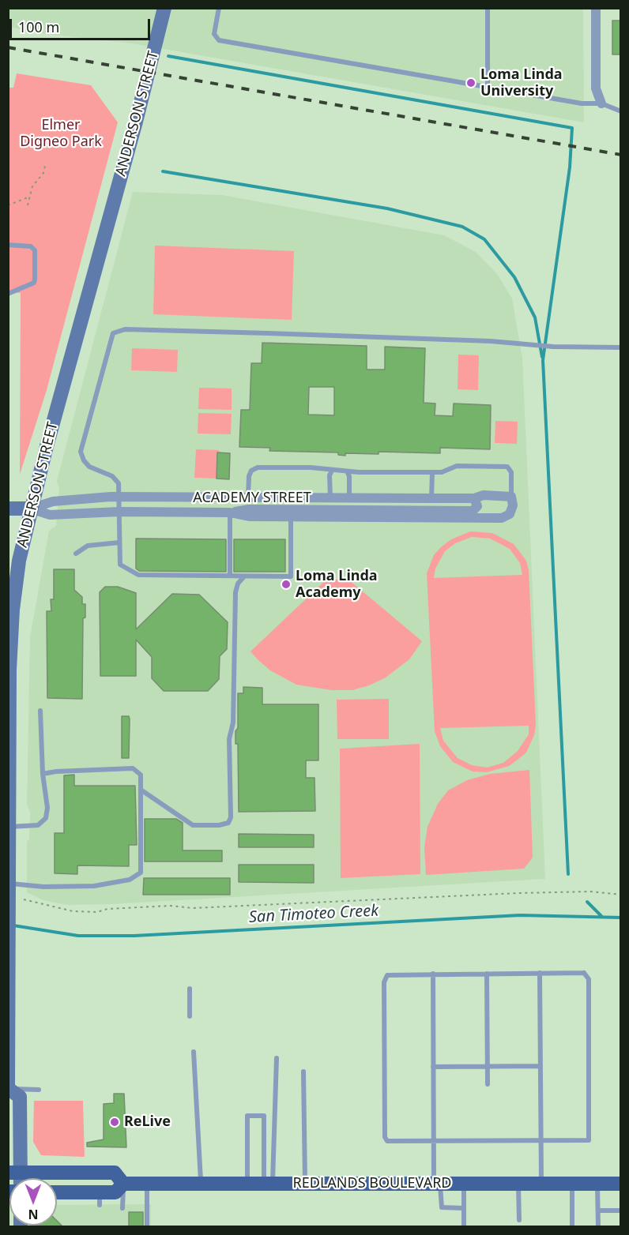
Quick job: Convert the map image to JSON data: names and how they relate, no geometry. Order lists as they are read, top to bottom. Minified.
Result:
{"streets":{"main road":["ANDERSON STREET","ACADEMY STREET","REDLANDS BOULEVARD"]},"crossings":[["ANDERSON STREET","ACADEMY STREET"]],"water":["San Timoteo Creek"],"parks":["Elmer Digneo Park"],"places":["Loma Linda University","Loma Linda Academy","ReLive"],"scale_bar":"100 m","north":"bottom"}
